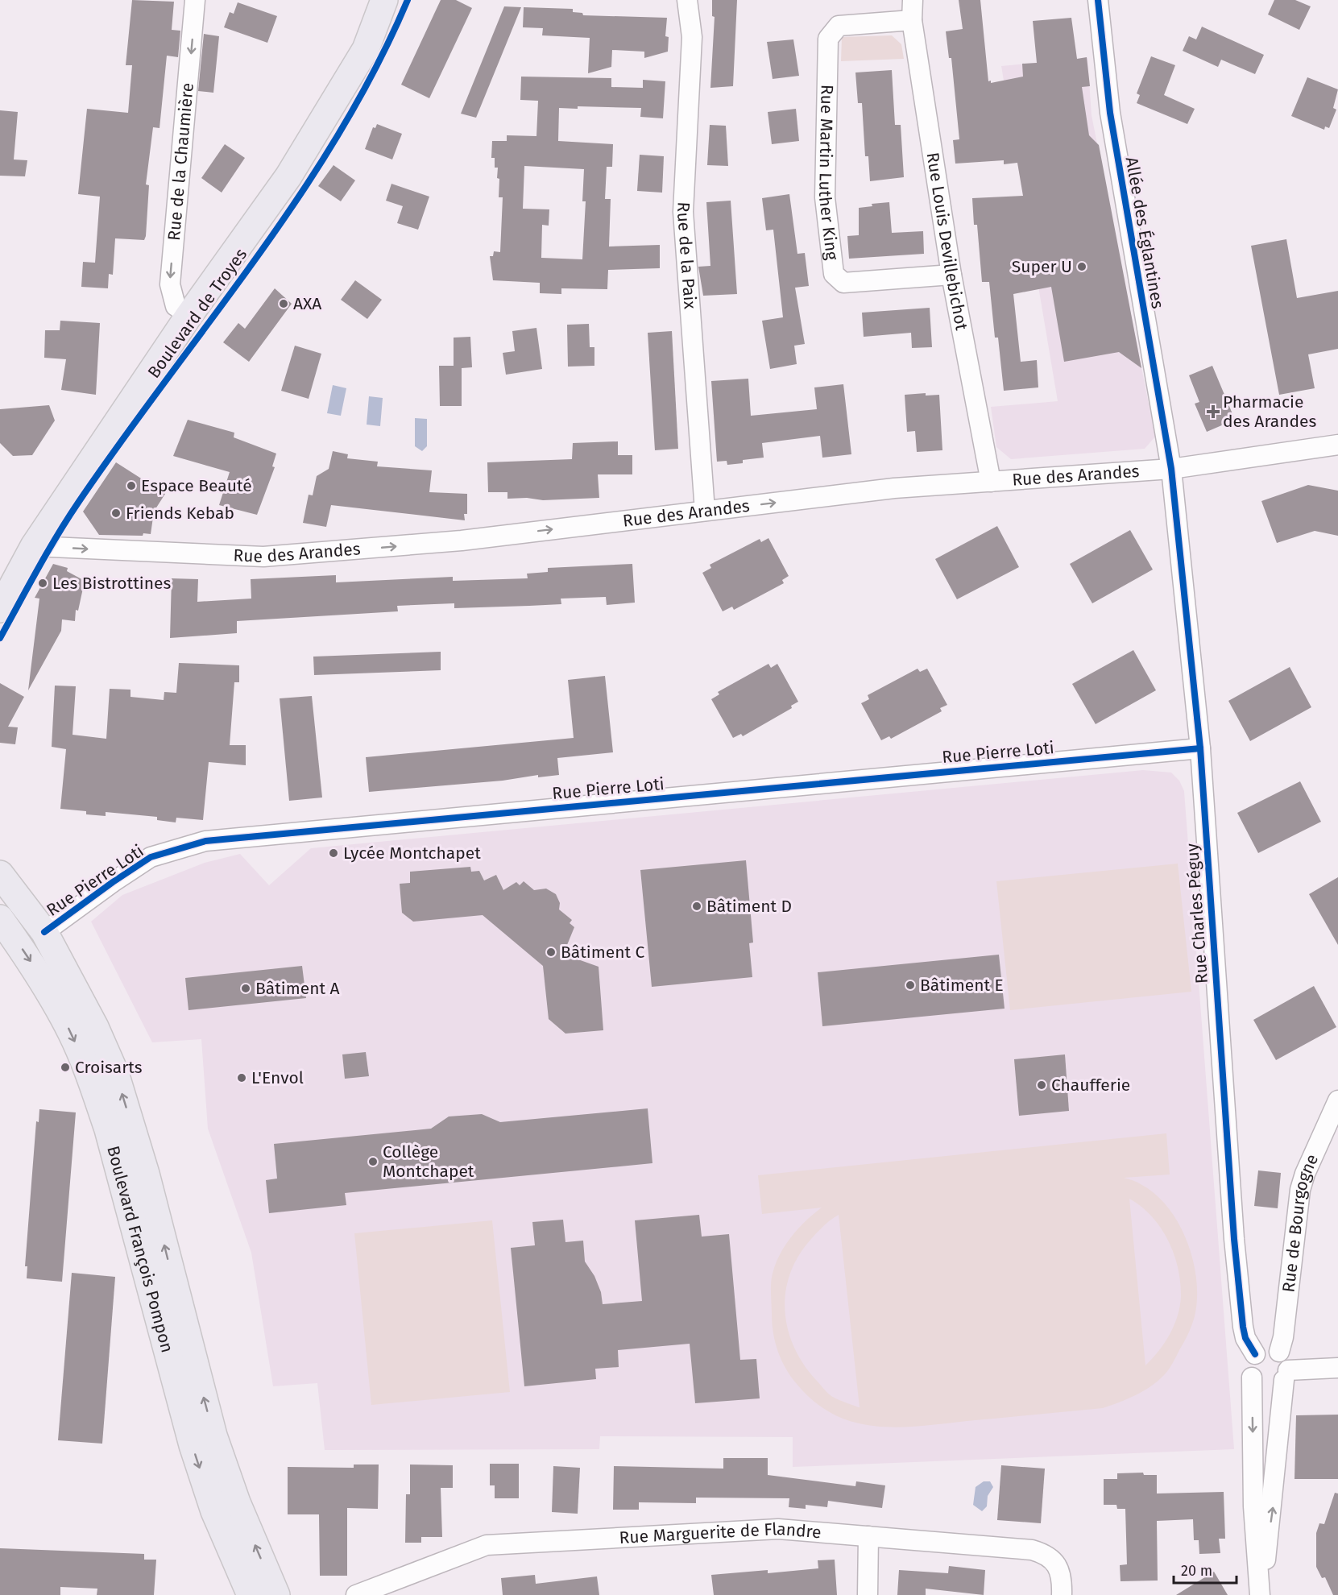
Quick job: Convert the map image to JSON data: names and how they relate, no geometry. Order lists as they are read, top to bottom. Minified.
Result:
{"streets":{"main road":["Boulevard de Troyes","Boulevard François Pompon"],"street":["Rue de la Chaumière","Rue Martin Luther King","Allée des Églantines","Rue Louis Devillebichot","Rue de la Paix","Rue des Arandes","Rue Pierre Loti","Rue Charles Péguy","Rue de Bourgogne","Rue Marguerite de Flandre"]},"crossings":[["Rue de la Chaumière","Boulevard de Troyes"],["Rue Martin Luther King","Rue Louis Devillebichot"],["Allée des Églantines","Rue des Arandes"],["Allée des Églantines","Rue Charles Péguy"],["Rue Louis Devillebichot","Rue des Arandes"],["Rue de la Paix","Rue des Arandes"],["Boulevard de Troyes","Rue des Arandes"],["Rue des Arandes","Rue Charles Péguy"],["Rue Pierre Loti","Rue Charles Péguy"],["Rue Pierre Loti","Boulevard François Pompon"],["Rue Charles Péguy","Rue de Bourgogne"]],"one_way":["Rue de la Chaumière","Rue des Arandes"],"places":{"other":["Super U","AXA","Espace Beauté","Friends Kebab","Les Bistrottines","Lycée Montchapet","Bâtiment D","Bâtiment C","Bâtiment E","Bâtiment A","Croisarts","L'Envol","Chaufferie","Collège Montchapet"],"health":["Pharmacie des Arandes"]},"scale_bar":"20 m"}
